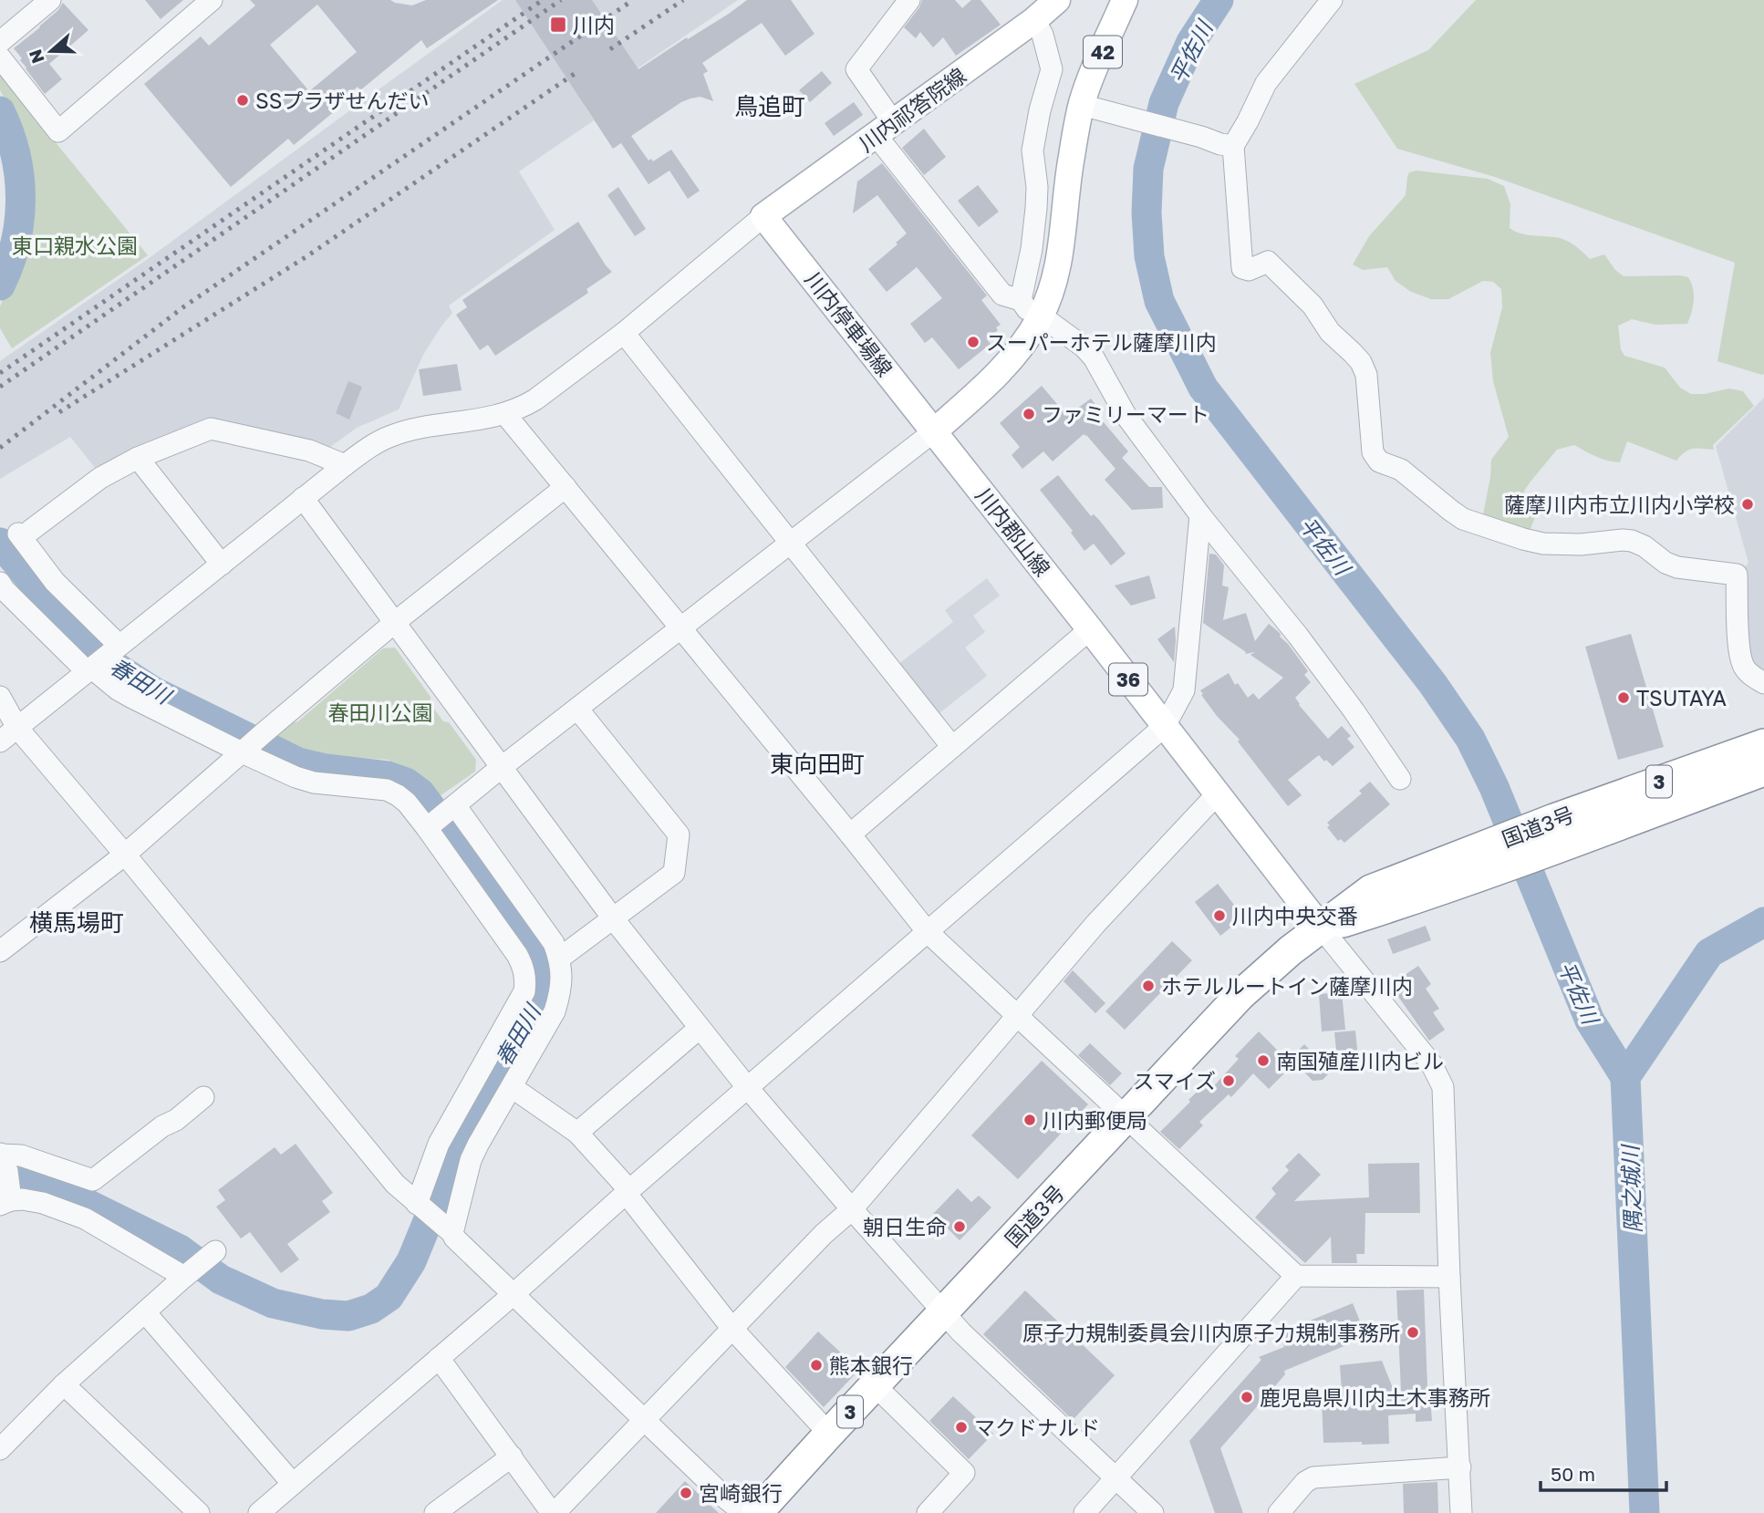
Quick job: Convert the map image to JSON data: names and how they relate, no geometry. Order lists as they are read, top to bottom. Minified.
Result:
{"streets":{"highway":["3","国道3号"],"main road":["42","川内祁答院線","川内停車場線","川内郡山線","36"]},"crossings":[["川内祁答院線","川内停車場線"],["川内停車場線","川内郡山線"],["川内郡山線","国道3号"]],"districts":["鳥追町","東向田町","横馬場町"],"water":["平佐川","春田川","隅之城川"],"parks":["東口親水公園","春田川公園"],"places":{"transit":["川内"],"other":["SSプラザせんだい","スーパーホテル薩摩川内","ファミリーマート","薩摩川内市立川内小学校","TSUTAYA","川内中央交番","ホテルルートイン薩摩川内","南国殖産川内ビル","スマイズ","川内郵便局","朝日生命","原子力規制委員会川内原子力規制事務所","熊本銀行","鹿児島県川内土木事務所","マクドナルド","宮崎銀行"]},"scale_bar":"50 m","north":"left"}
